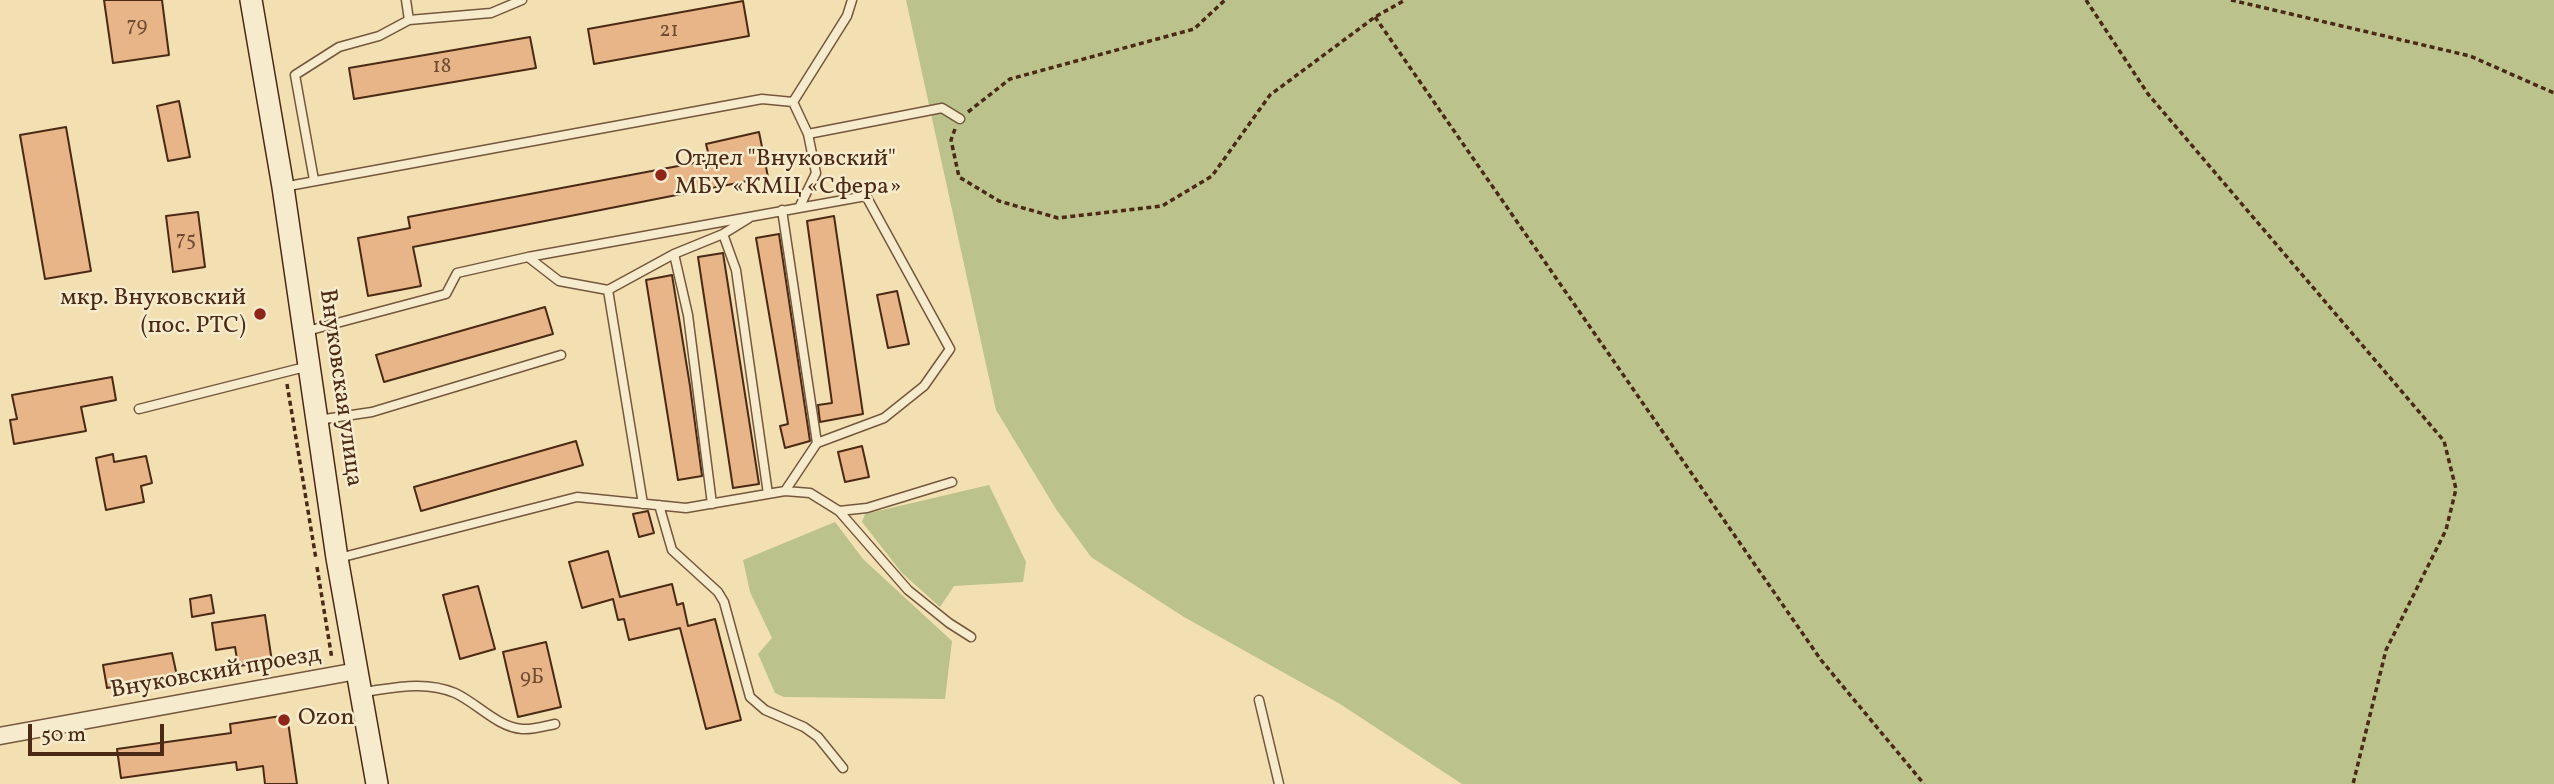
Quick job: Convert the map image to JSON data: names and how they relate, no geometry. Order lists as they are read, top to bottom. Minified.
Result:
{"streets":{"main road":["Внуковская улица"],"street":["Внуковский проезд"]},"crossings":[["Внуковская улица","Внуковский проезд"]],"places":["Отдел \"Внуковский\" МБУ «КМЦ «Сфера»","мкр. Внуковский (пос. РТС)","Ozon"],"house_numbers":["79","21","18","75","9Б"],"scale_bar":"50 m"}
